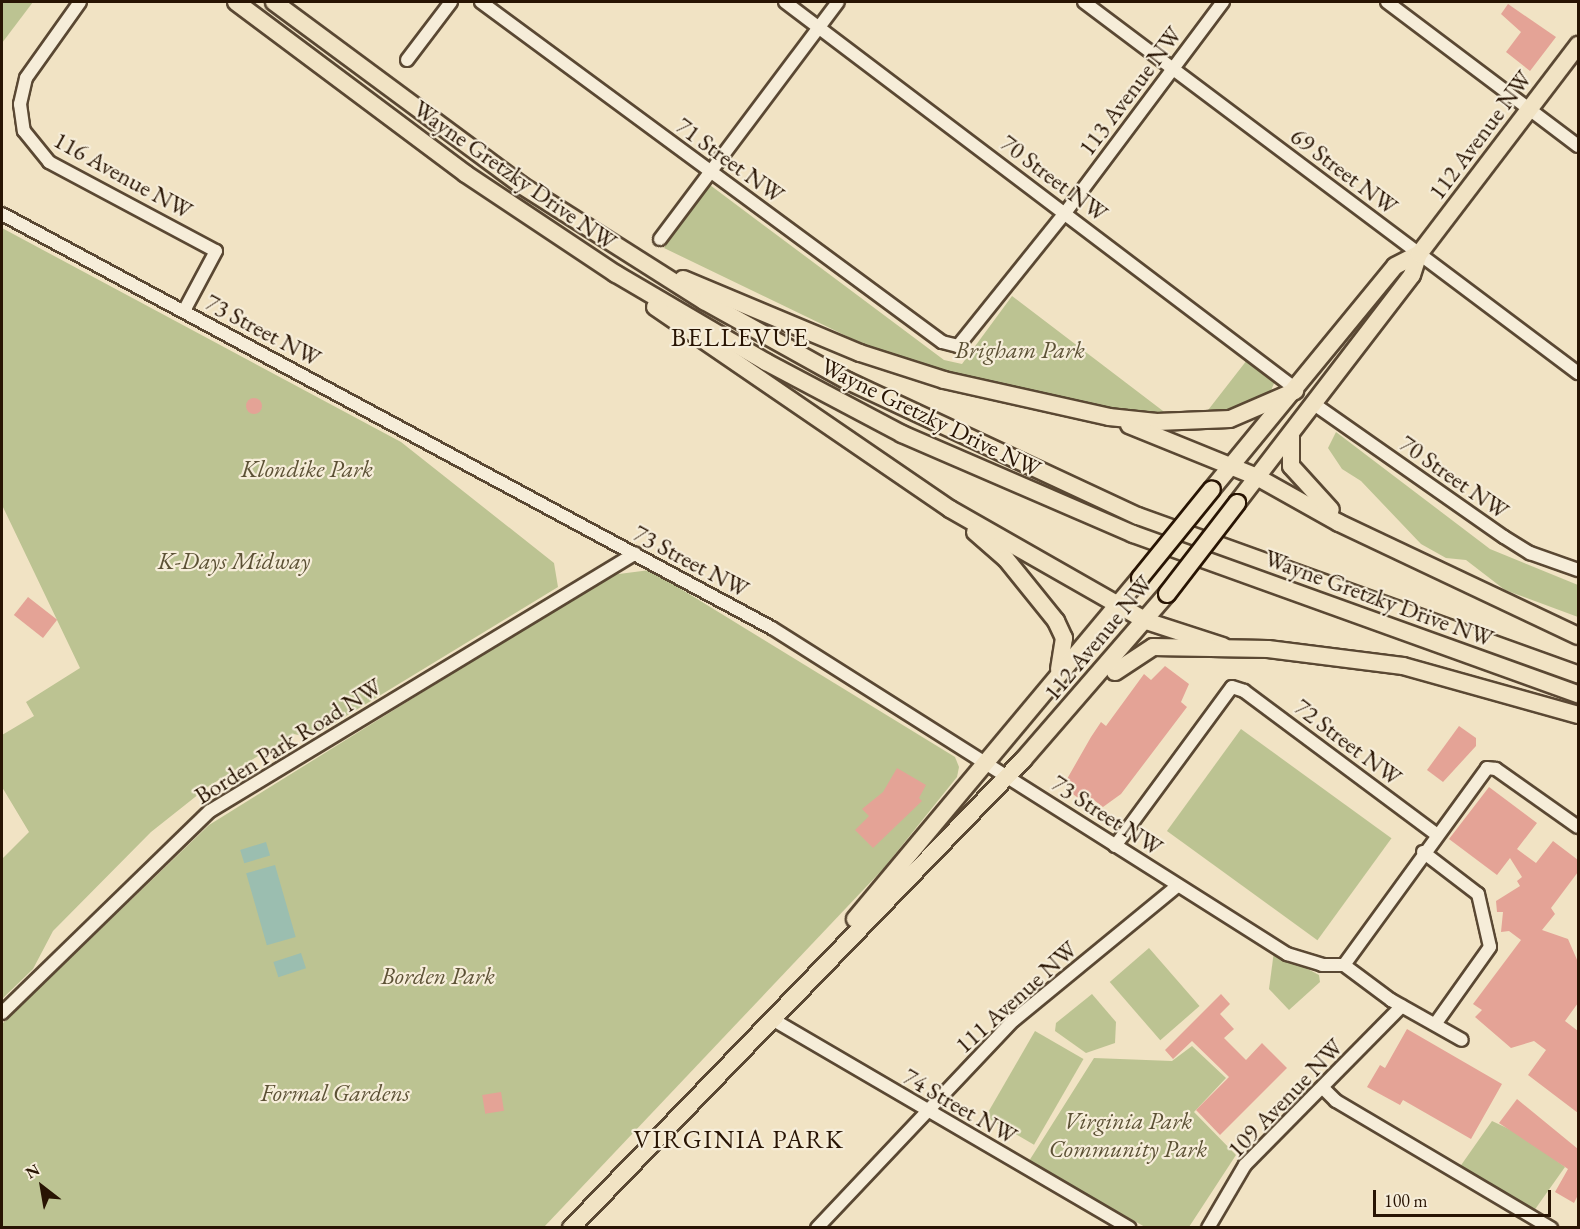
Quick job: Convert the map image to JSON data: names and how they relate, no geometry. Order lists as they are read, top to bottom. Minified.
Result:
{"streets":{"main road":["112 Avenue NW","Wayne Gretzky Drive NW"],"street":["113 Avenue NW","71 Street NW","69 Street NW","116 Avenue NW","70 Street NW","73 Street NW","Borden Park Road NW","72 Street NW","111 Avenue NW","109 Avenue NW","74 Street NW"]},"crossings":[["113 Avenue NW","71 Street NW"],["113 Avenue NW","69 Street NW"],["113 Avenue NW","70 Street NW"],["112 Avenue NW","69 Street NW"],["112 Avenue NW","70 Street NW"],["112 Avenue NW","73 Street NW"],["112 Avenue NW","74 Street NW"],["116 Avenue NW","73 Street NW"],["73 Street NW","Borden Park Road NW"],["73 Street NW","72 Street NW"],["73 Street NW","111 Avenue NW"],["111 Avenue NW","74 Street NW"]],"districts":["BELLEVUE","VIRGINIA PARK"],"parks":["Brigham Park","Klondike Park","K-Days Midway","Borden Park","Formal Gardens","Virginia Park Community Park"],"scale_bar":"100 m","north":"top left"}
